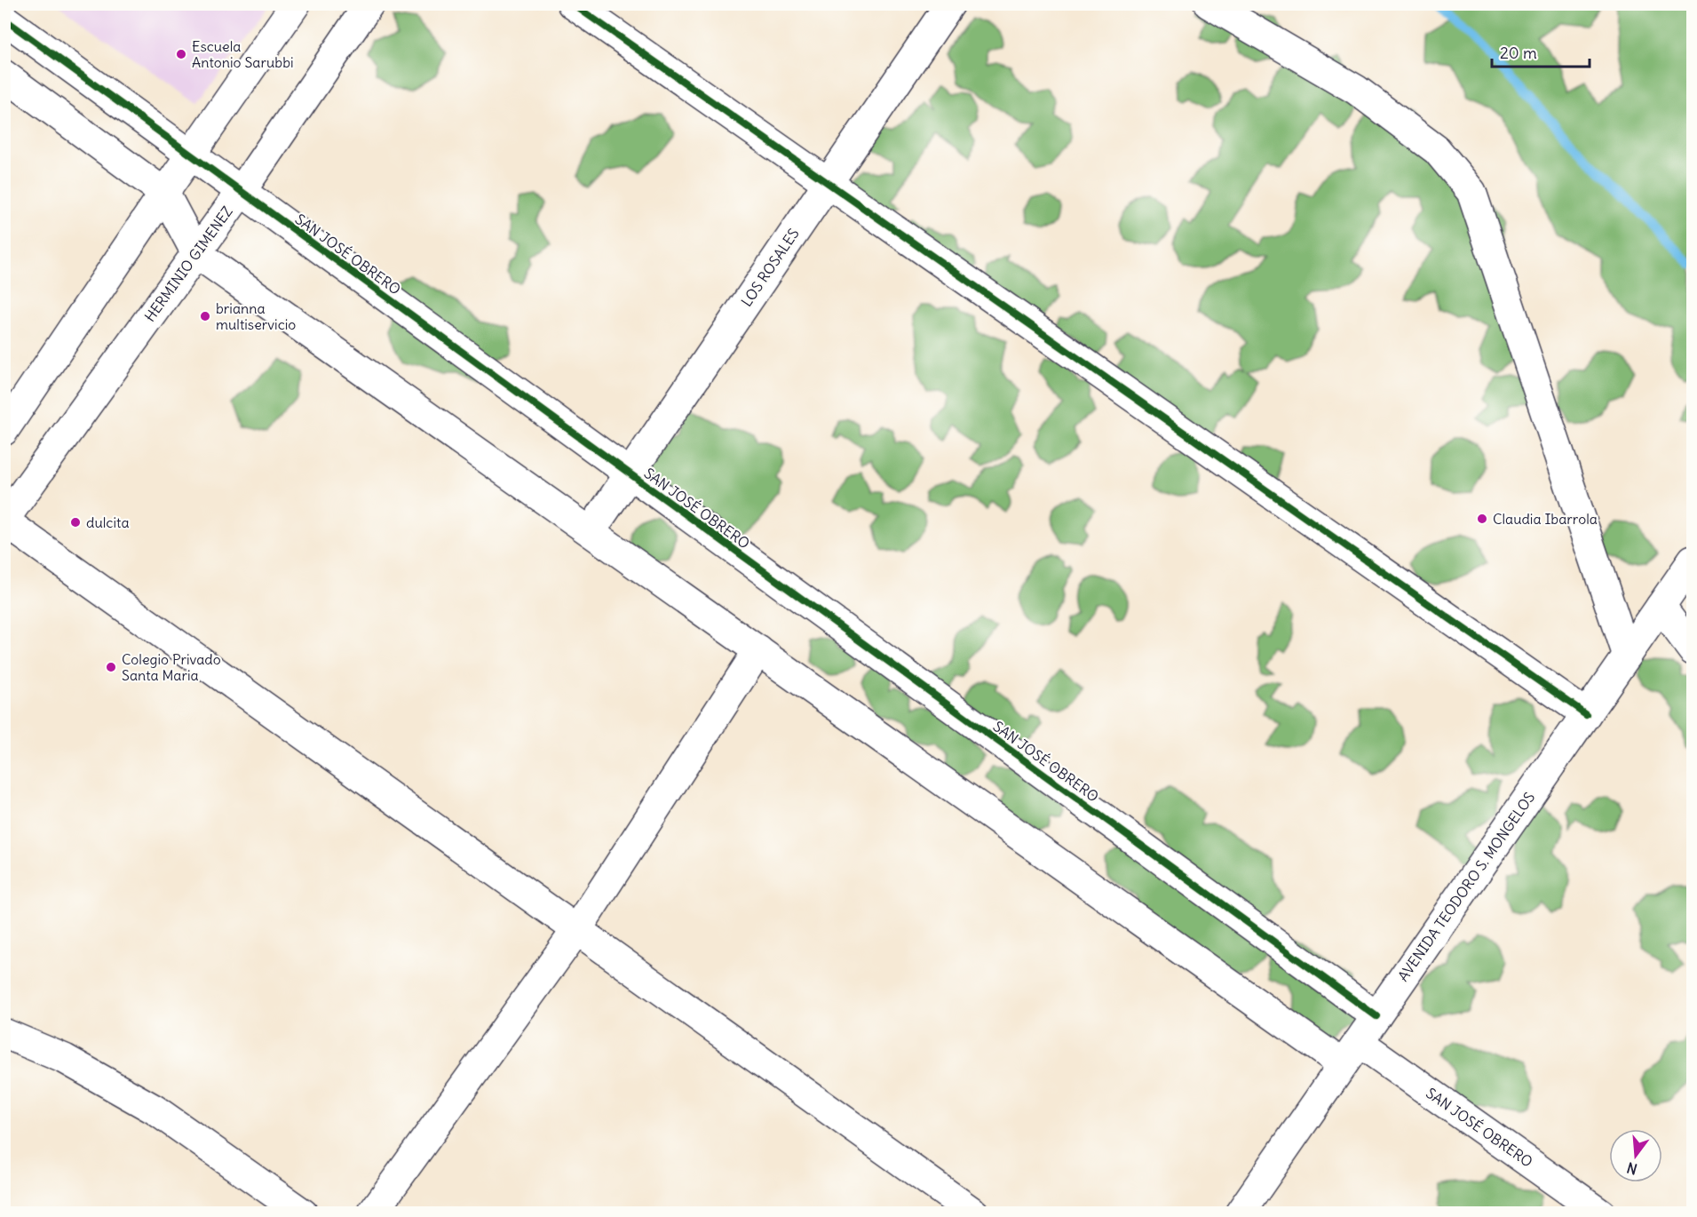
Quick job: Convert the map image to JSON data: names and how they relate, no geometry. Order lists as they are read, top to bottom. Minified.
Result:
{"streets":{"street":["SAN JOSÉ OBRERO","HERMINIO GIMENEZ","LOS ROSALES","AVENIDA TEODORO S. MONGELOS"]},"crossings":[["SAN JOSÉ OBRERO","HERMINIO GIMENEZ"],["SAN JOSÉ OBRERO","LOS ROSALES"],["SAN JOSÉ OBRERO","AVENIDA TEODORO S. MONGELOS"]],"places":["Escuela Antonio Sarubbi","brianna multiservicio","Claudia Ibarrola","dulcita","Colegio Privado Santa Maria"],"scale_bar":"20 m","north":"bottom"}
